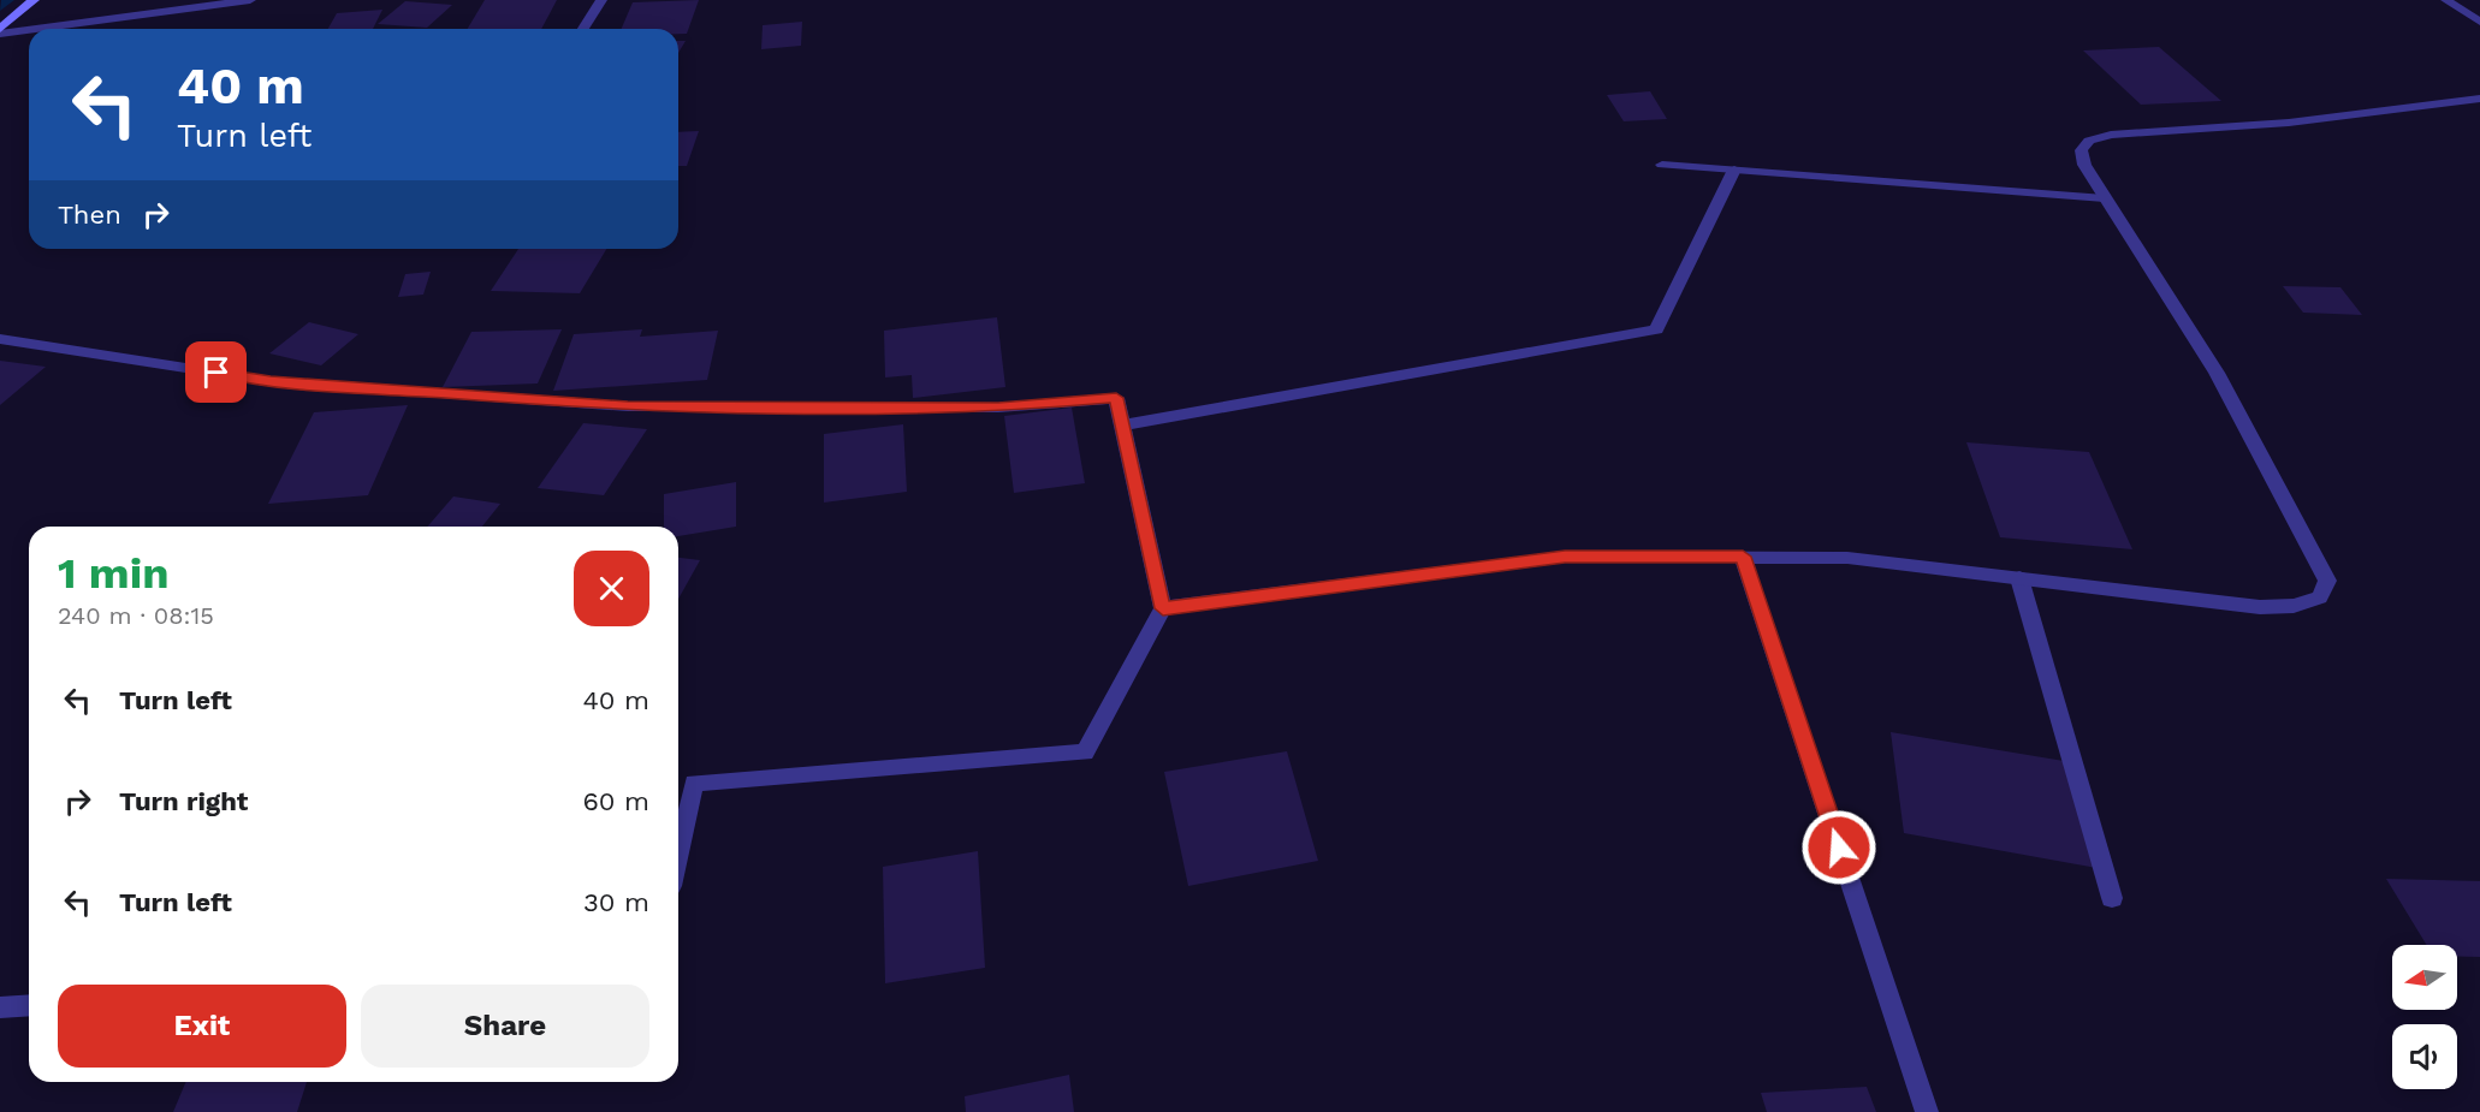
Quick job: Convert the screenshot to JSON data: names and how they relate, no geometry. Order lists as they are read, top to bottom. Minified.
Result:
{"north":"left","page":{"turn":["40 m","Turn left"],"then":"Then","heading":["1 min","240 m · 08:15"],"list":[{"name":"Turn left","value":"40 m"},{"name":"Turn right","value":"60 m"},{"name":"Turn left","value":"30 m"}],"buttons":["Exit","Share"]}}
